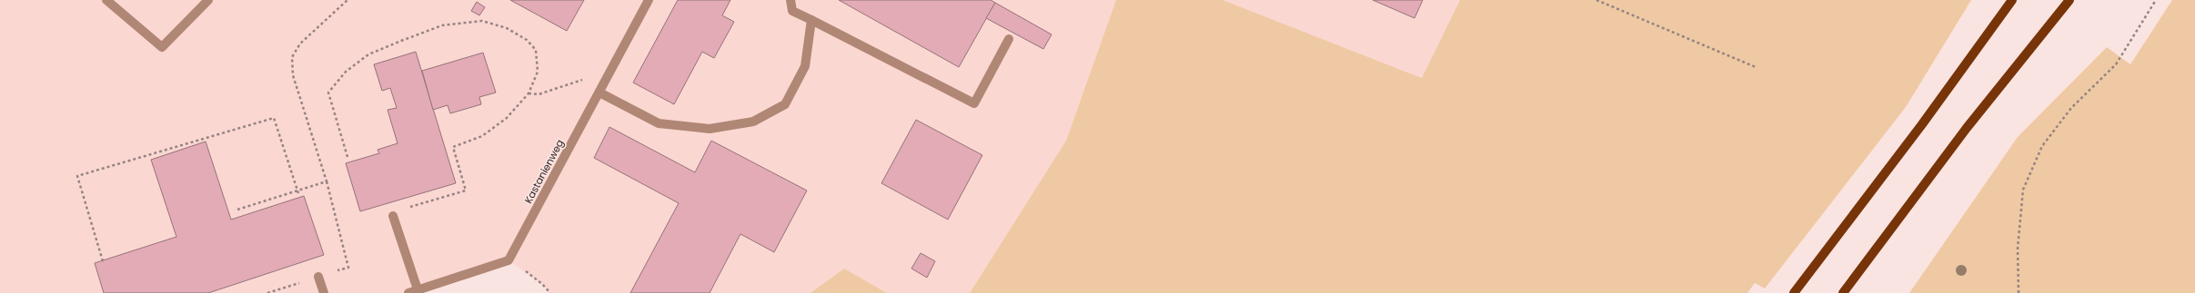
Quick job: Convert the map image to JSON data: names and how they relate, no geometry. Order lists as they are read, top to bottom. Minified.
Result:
{"streets":{"street":["Kastanienweg"]}}
